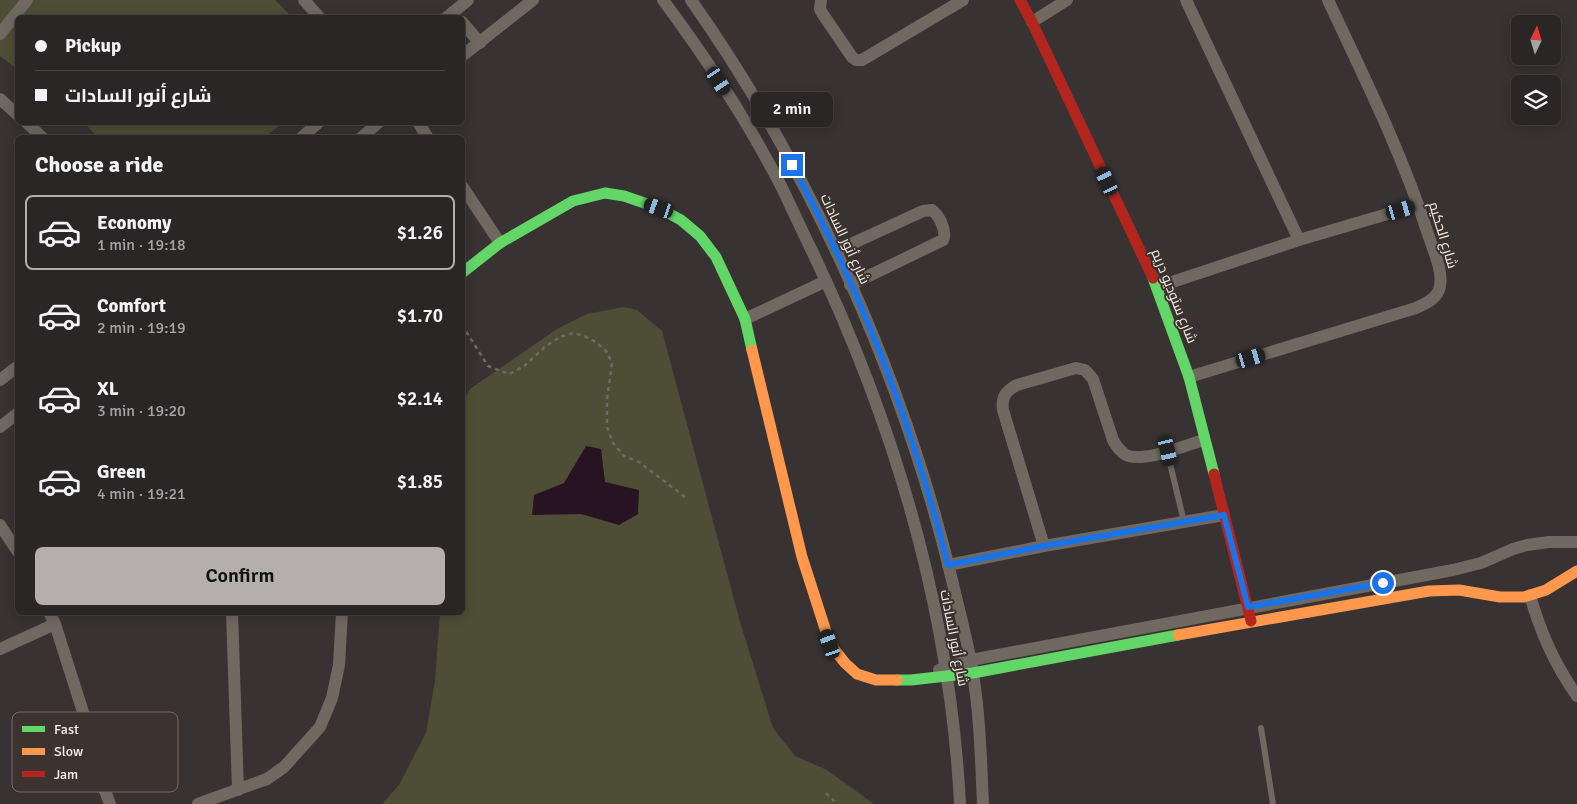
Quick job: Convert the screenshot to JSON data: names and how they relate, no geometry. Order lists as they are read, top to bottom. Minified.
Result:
{"streets":{"street":["شارع الحكيم","شارع أنور السادات","شارع ستوديو دريم"]},"crossings":[["شارع الحكيم","شارع ستوديو دريم"]],"legend":["Fast","Slow","Jam"],"north":"top","page":{"banner":["Pickup","شارع أنور السادات"],"bubble":"2 min","heading":"Choose a ride","list":[{"name":"Economy","note":"1 min · 19:18","value":"$1.26"},{"name":"Comfort","note":"2 min · 19:19","value":"$1.70"},{"name":"XL","note":"3 min · 19:20","value":"$2.14"},{"name":"Green","note":"4 min · 19:21","value":"$1.85"}],"buttons":"Confirm"}}
